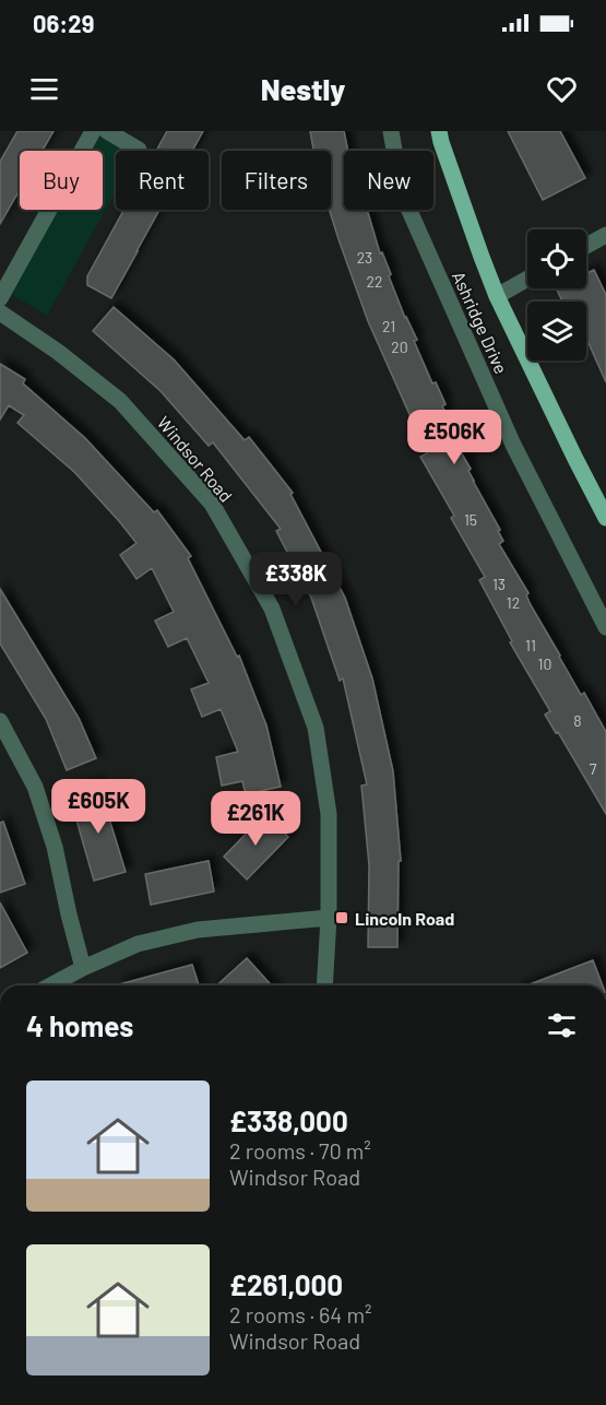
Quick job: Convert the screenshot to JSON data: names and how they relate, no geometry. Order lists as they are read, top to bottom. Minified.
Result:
{"streets":{"street":["Ashridge Drive","Windsor Road"]},"places":{"transit":["Lincoln Road"]},"house_numbers":["23","22","21","20","15","13","12","11","10","8","7"],"page":{"status":"06:29","header":"Nestly","chip":["Buy","Rent","Filters","New"],"price":["£506K","£338K","£605K","£261K"],"heading":"4 homes","list":[{"name":"£338,000","note":"2 rooms · 70 m² · Windsor Road"},{"name":"£261,000","note":"2 rooms · 64 m² · Windsor Road"}]}}
